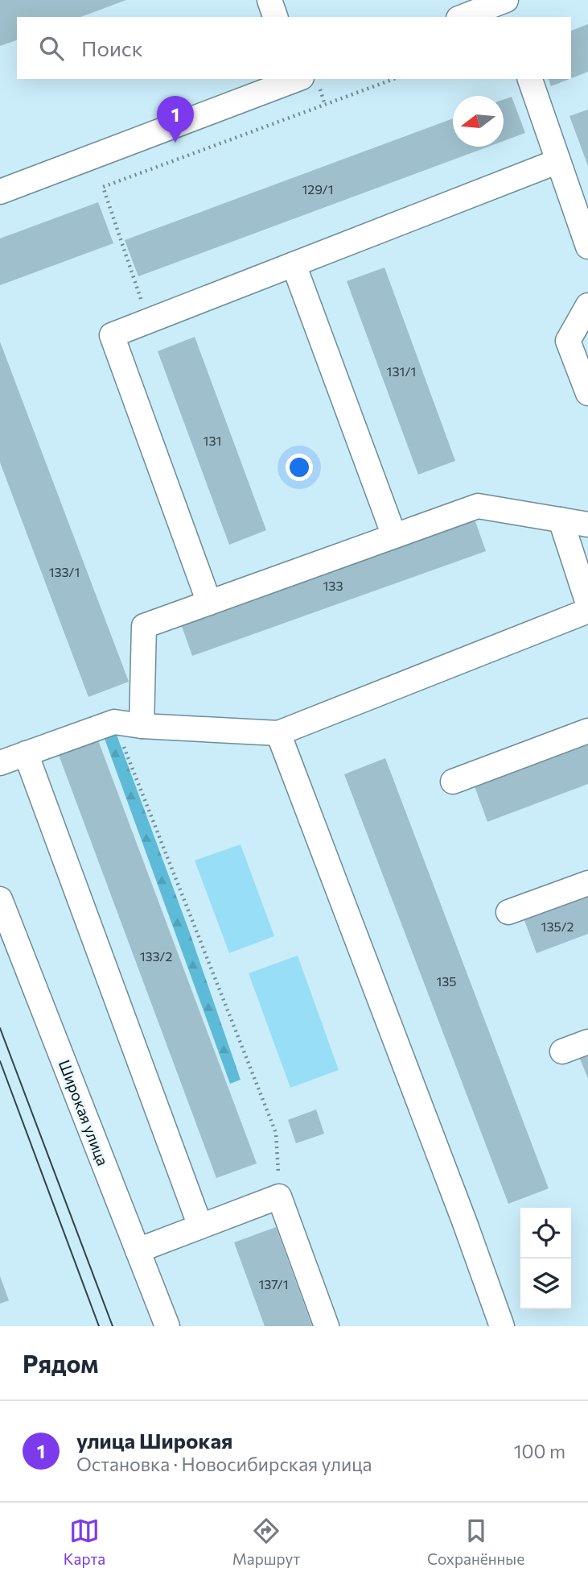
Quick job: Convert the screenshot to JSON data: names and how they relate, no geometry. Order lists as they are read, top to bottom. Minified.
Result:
{"streets":{"street":["Широкая улица"]},"house_numbers":["129/1","131/1","131","133/1","133","135/2","133/2","135","137/1"],"north":"left","page":{"search":"Поиск","pins":"1","heading":"Рядом","list":[{"mark":"1","name":"улица Широкая","note":"Остановка · Новосибирская улица","value":"100 m"}],"nav":["Карта","Маршрут","Сохранённые"]}}
